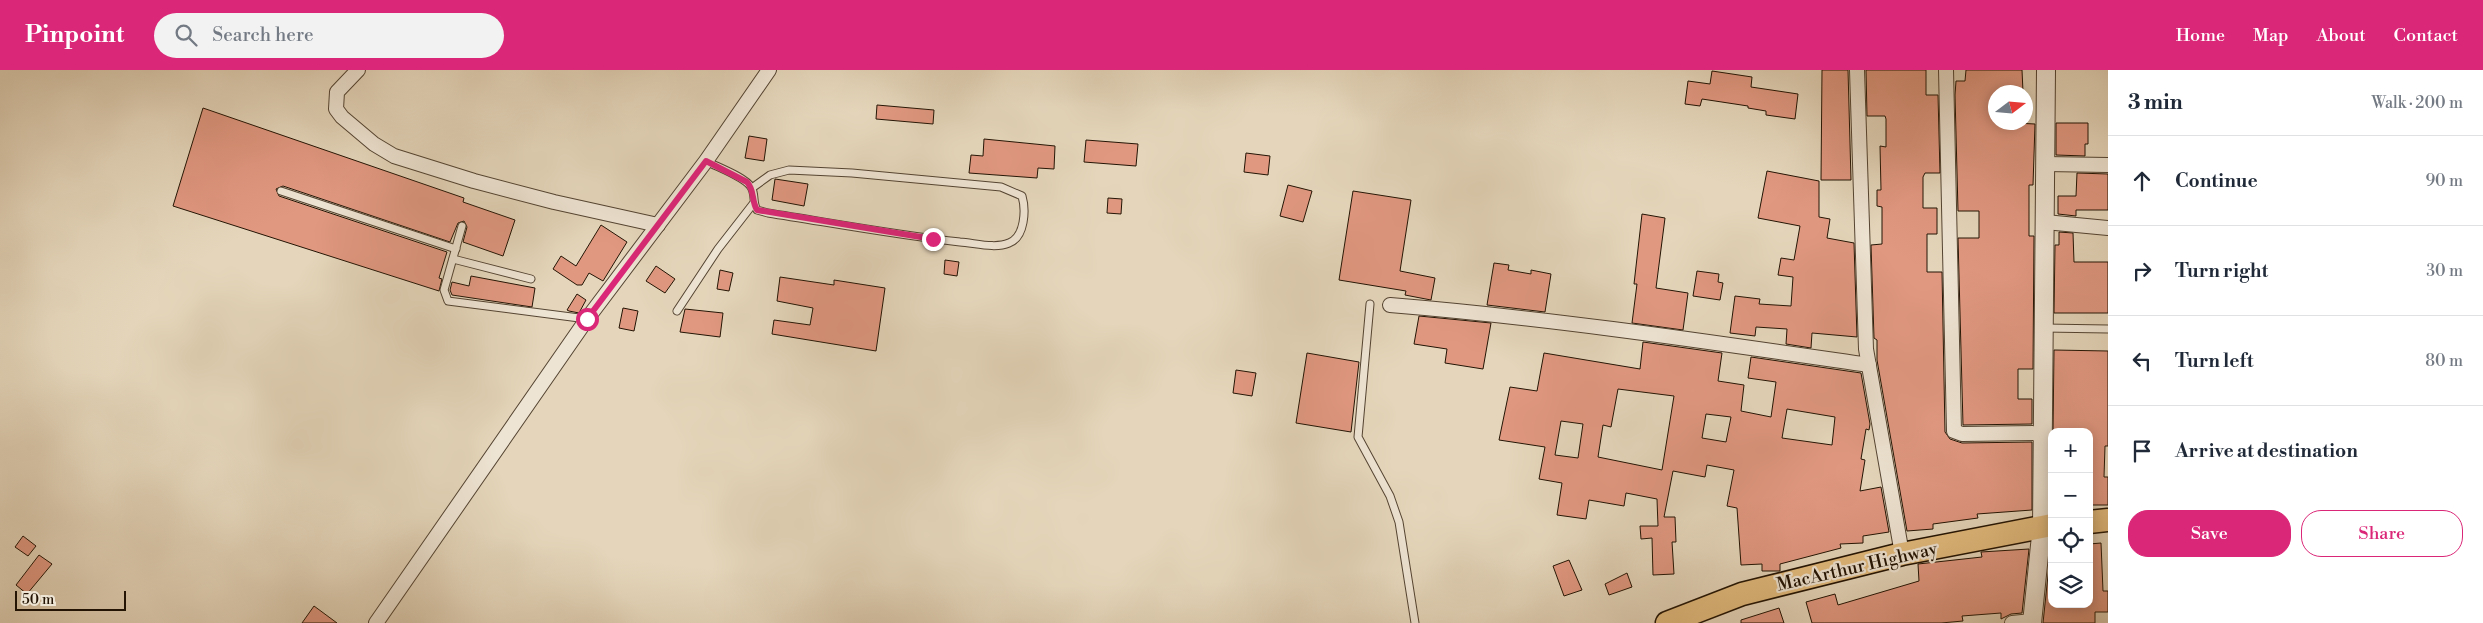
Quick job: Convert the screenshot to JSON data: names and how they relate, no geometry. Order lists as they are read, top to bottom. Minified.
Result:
{"streets":{"highway":["MacArthur Highway"]},"scale_bar":"50 m","north":"right","page":{"header":"Pinpoint","search":"Search here","nav":["Home","Map","About","Contact"],"heading":["3 min","Walk · 200 m"],"list":[["Continue","90 m"],["Turn right","30 m"],["Turn left","80 m"],"Arrive at destination"],"map_buttons":["+","−"],"buttons":["Save","Share"],"scale":"50 m"}}
